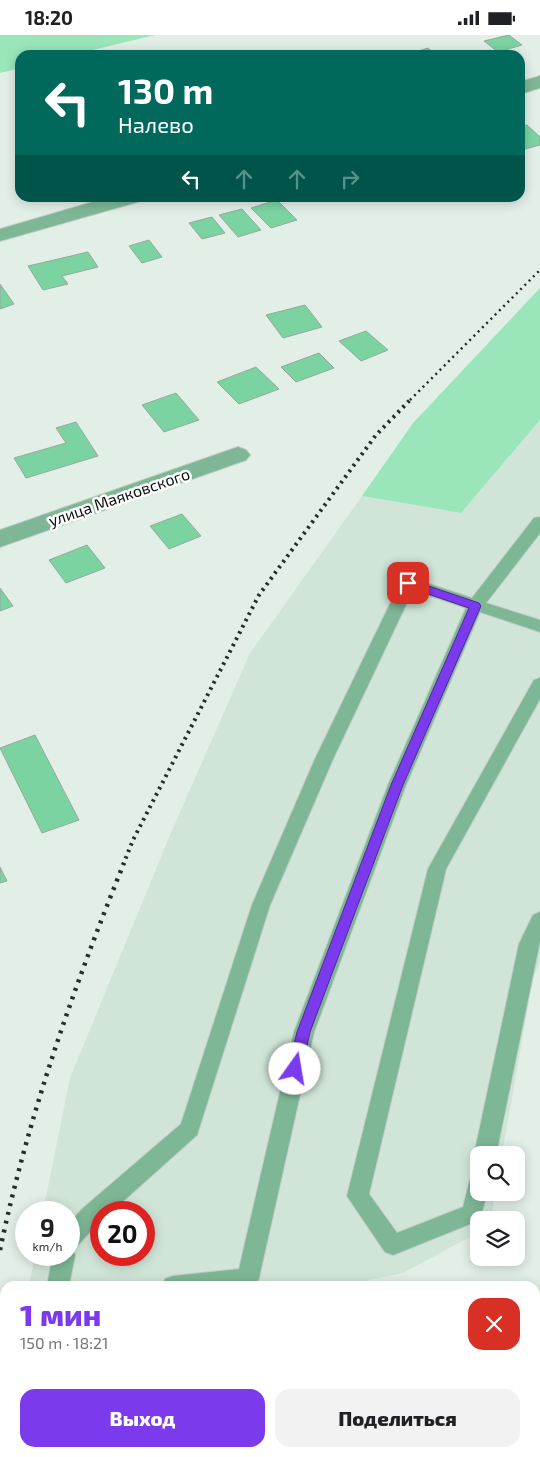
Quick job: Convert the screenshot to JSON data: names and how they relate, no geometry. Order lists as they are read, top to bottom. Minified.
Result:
{"streets":{"street":["улица Маяковского"]},"page":{"status":"18:20","turn":["130 m","Налево"],"speed":"9 km/h","limit":"20","heading":["1 мин","150 m · 18:21"],"buttons":["Выход","Поделиться"]}}
